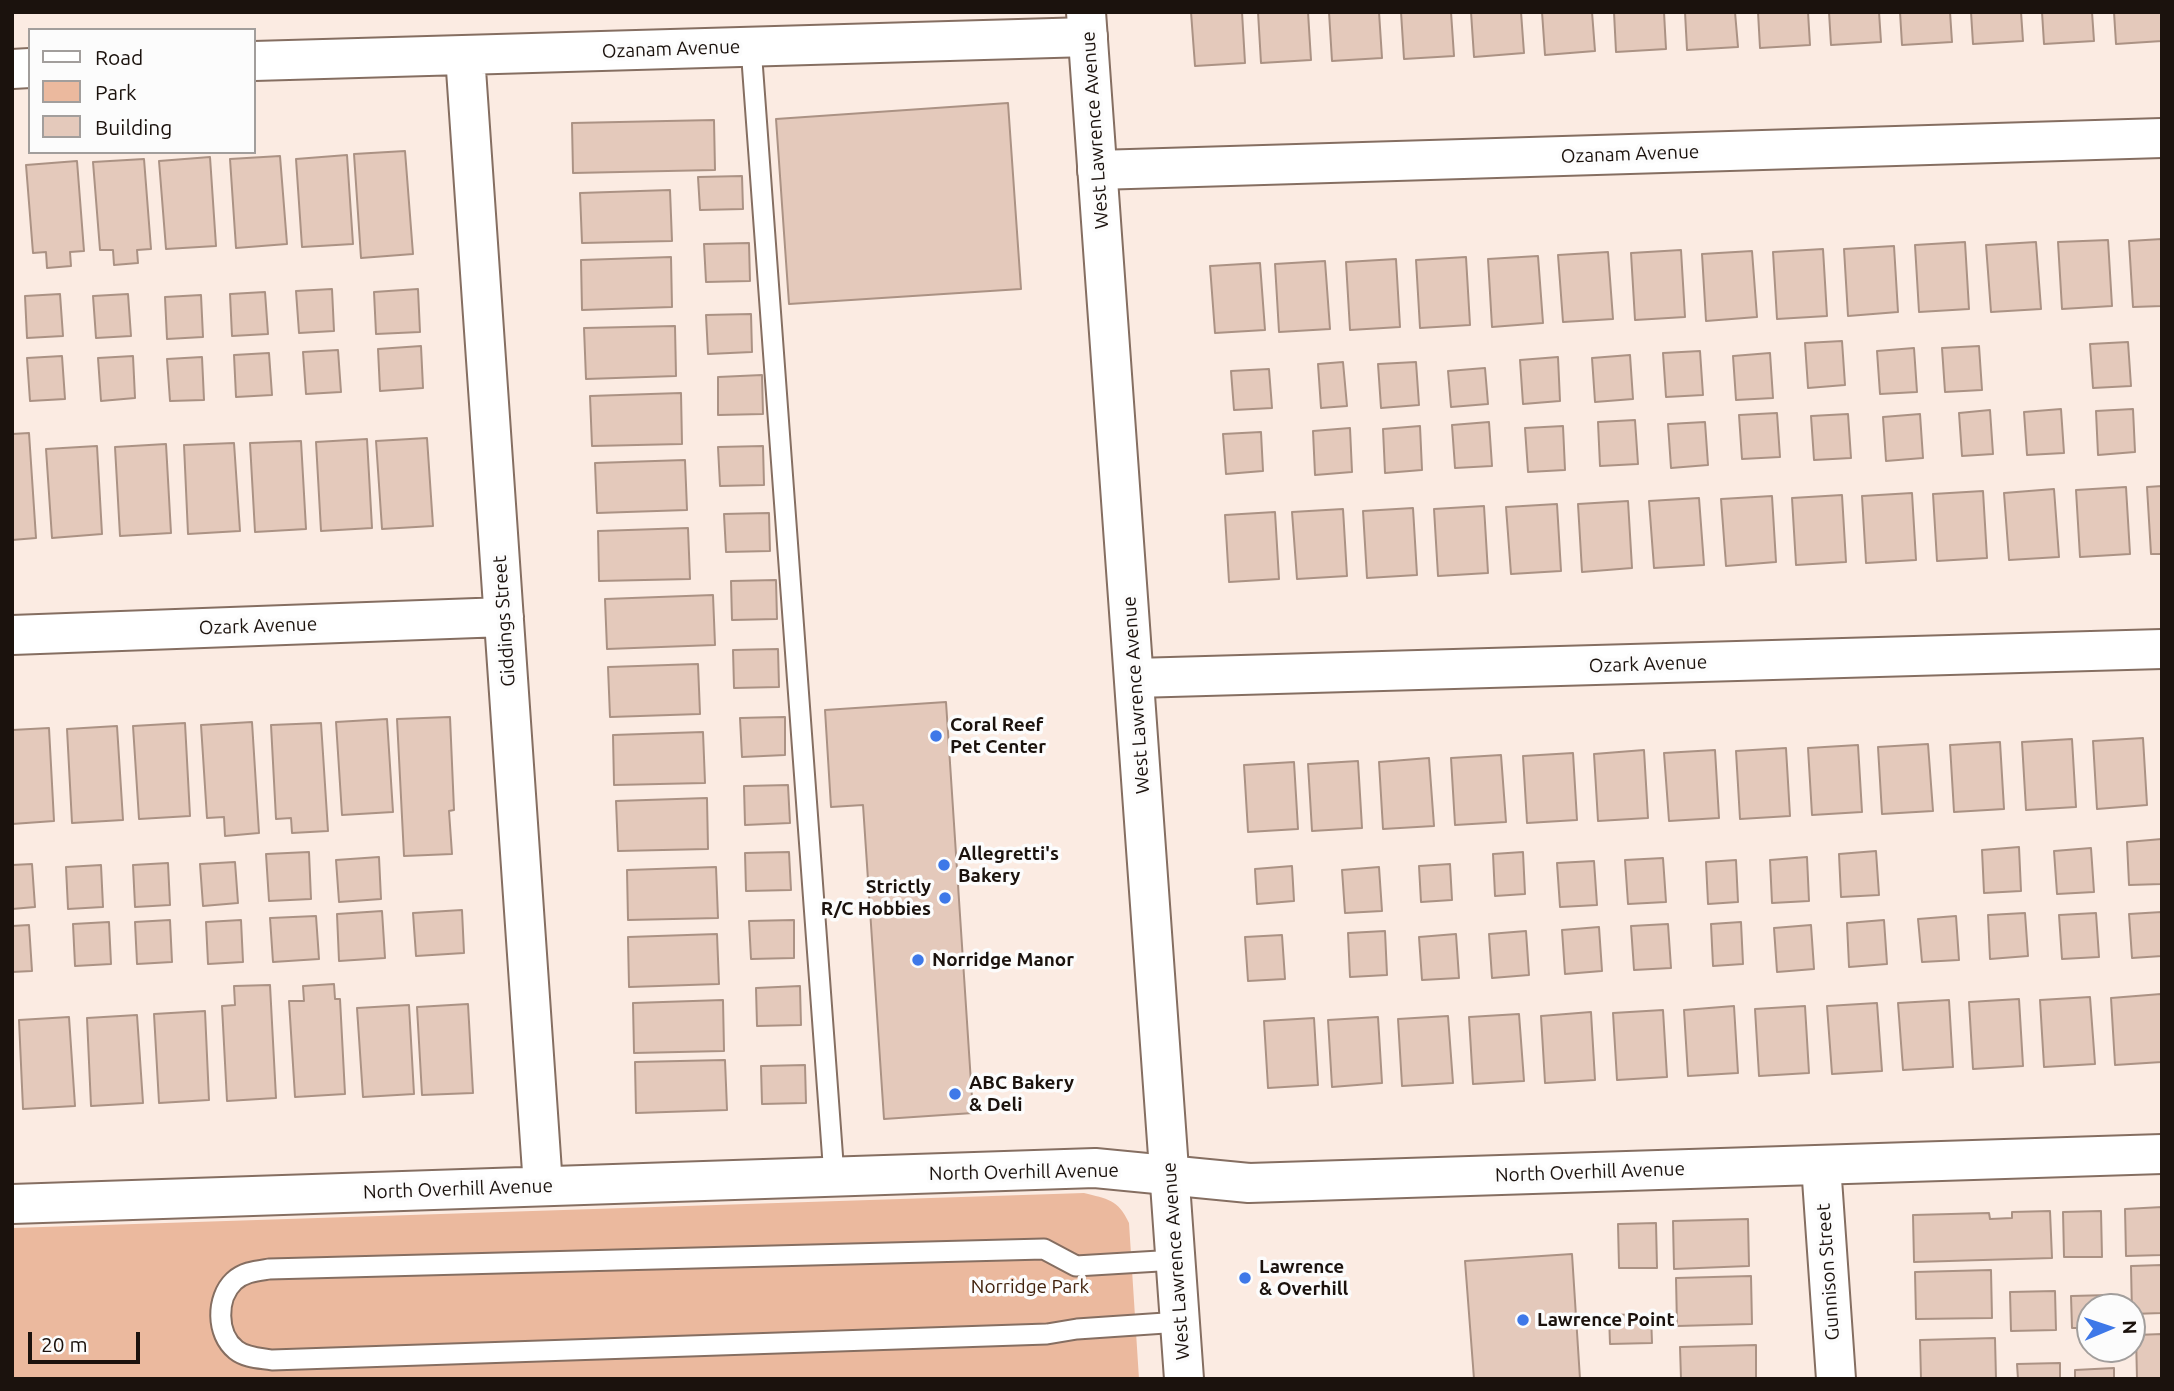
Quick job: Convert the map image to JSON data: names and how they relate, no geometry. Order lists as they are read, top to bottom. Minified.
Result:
{"streets":{"street":["Ozanam Avenue","West Lawrence Avenue","Giddings Street","Ozark Avenue","North Overhill Avenue","Gunnison Street"]},"crossings":[["Ozanam Avenue","West Lawrence Avenue"],["Ozanam Avenue","Giddings Street"],["West Lawrence Avenue","Ozark Avenue"],["West Lawrence Avenue","North Overhill Avenue"],["Giddings Street","Ozark Avenue"],["Giddings Street","North Overhill Avenue"],["North Overhill Avenue","Gunnison Street"]],"parks":["Norridge Park"],"places":["Coral Reef Pet Center","Allegretti's Bakery","Strictly R/C Hobbies","Norridge Manor","ABC Bakery & Deli","Lawrence & Overhill","Lawrence Point"],"legend":["Road","Park","Building"],"scale_bar":"20 m","north":"right"}
